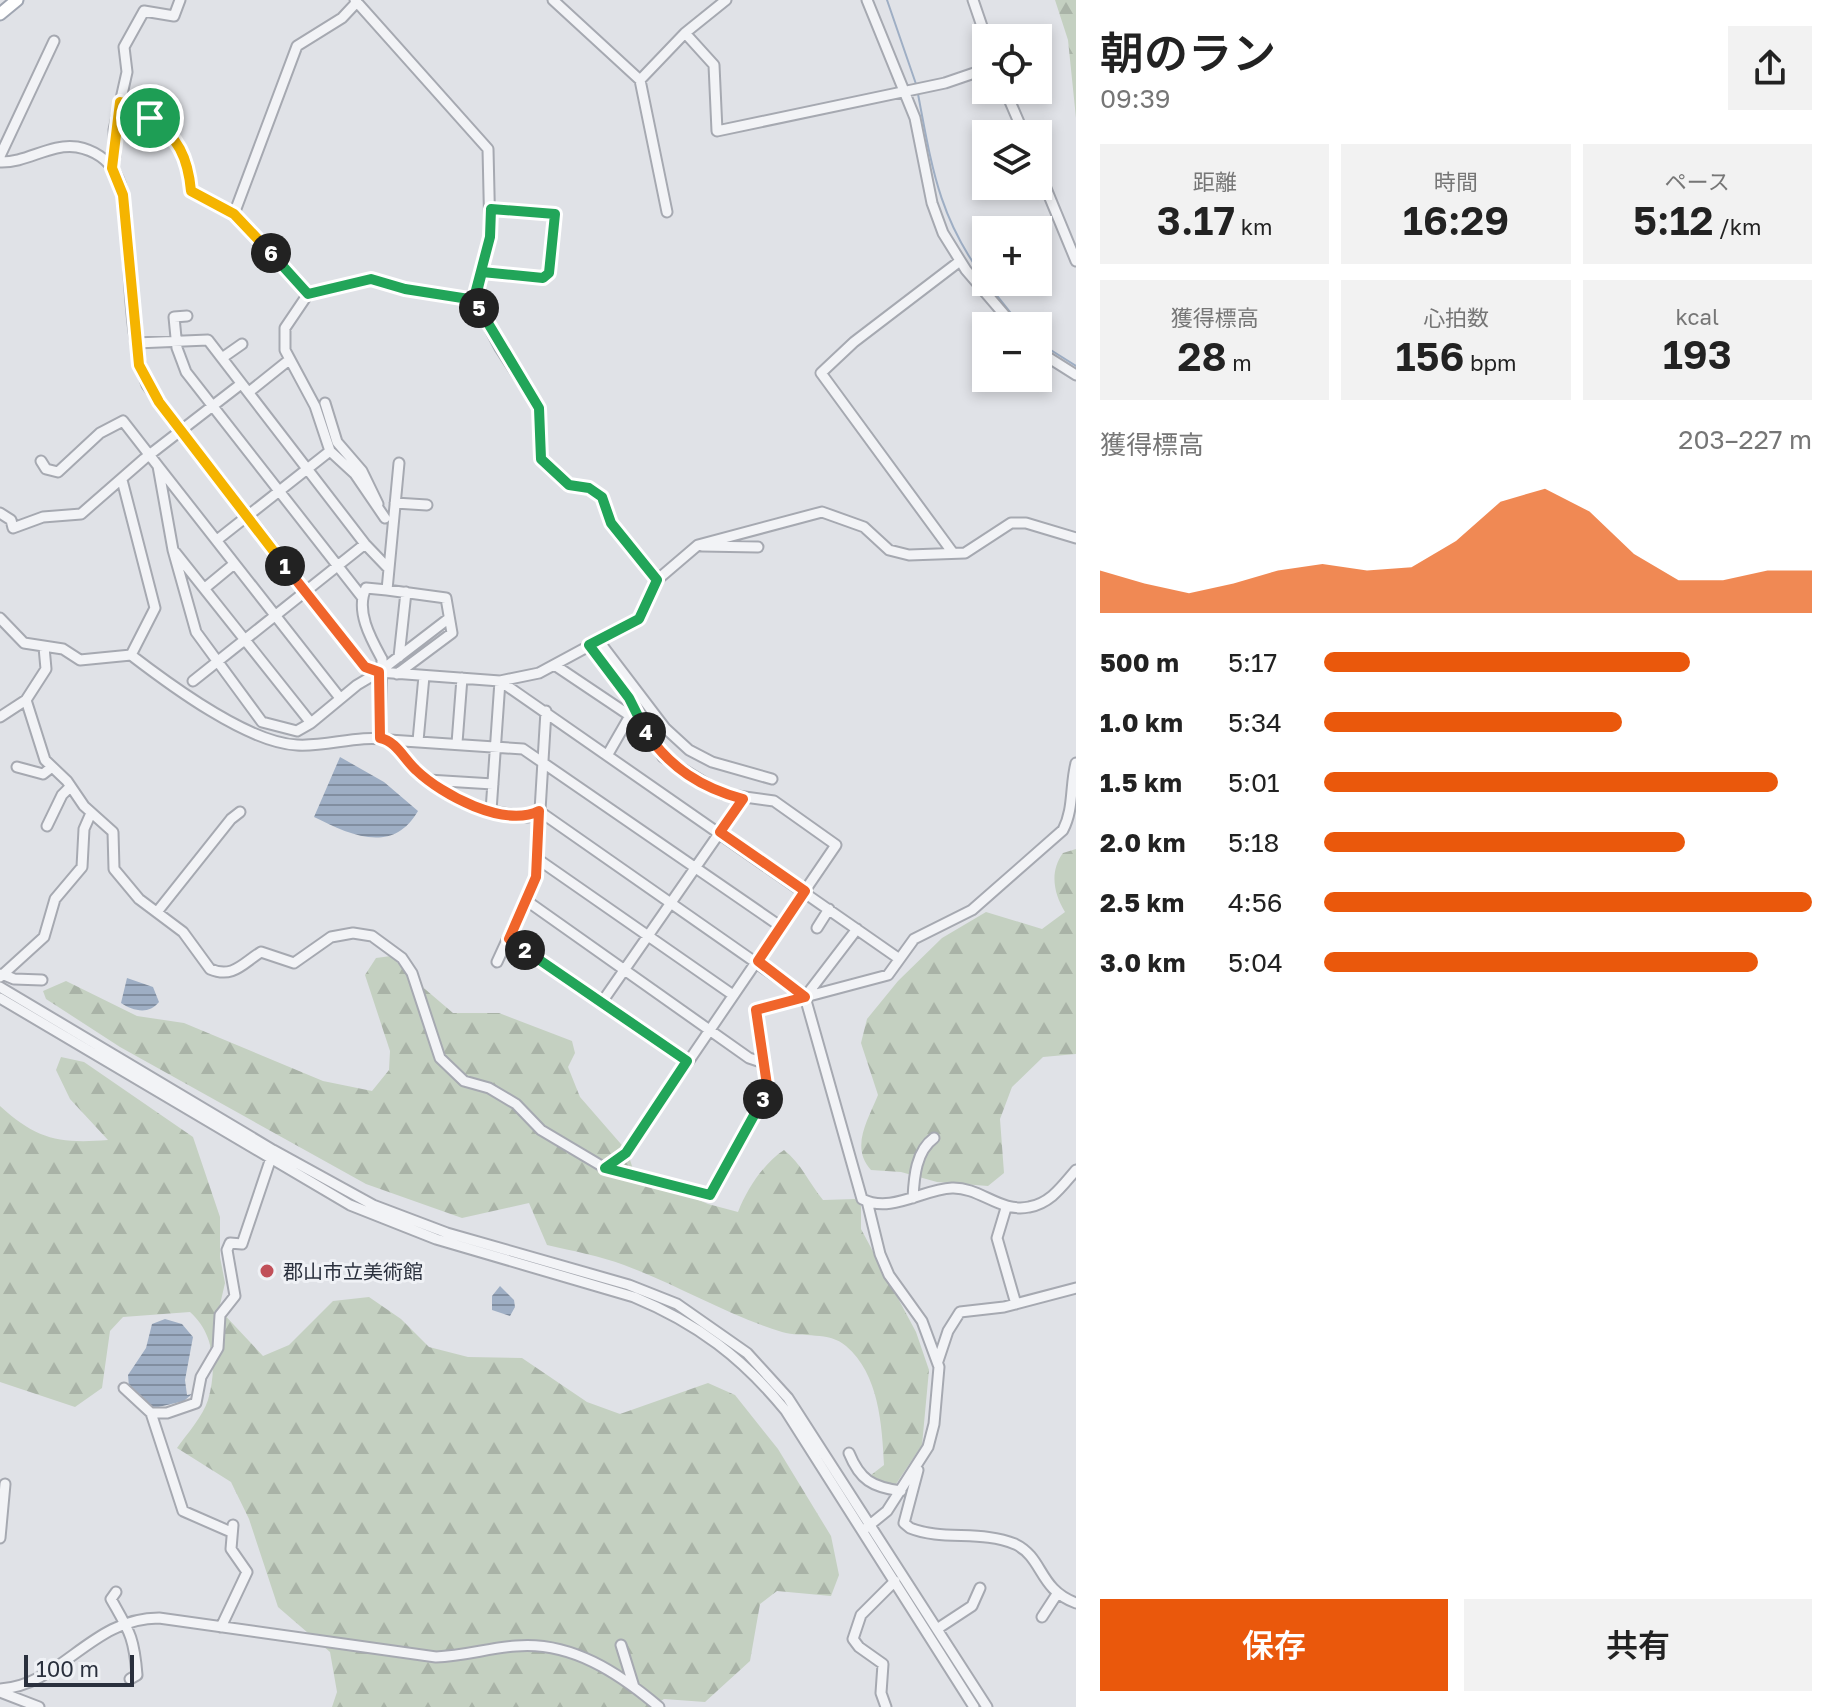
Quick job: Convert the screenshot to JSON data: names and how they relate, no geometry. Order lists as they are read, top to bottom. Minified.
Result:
{"places":["郡山市立美術館"],"scale_bar":"100 m","page":{"heading":["朝のラン","09:39"],"map_buttons":["+","−"],"stats":[["距離","3.17 km"],["時間","16:29"],["ペース","5:12 /km"],["獲得標高","28 m"],["心拍数","156 bpm"],["kcal","193"]],"pins":["6","5","1","4","2","3"],"chart":["獲得標高","203–227 m"],"list":[{"name":"500 m","note":"5:17"},{"name":"1.0 km","note":"5:34"},{"name":"1.5 km","note":"5:01"},{"name":"2.0 km","note":"5:18"},{"name":"2.5 km","note":"4:56"},{"name":"3.0 km","note":"5:04"}],"buttons":["保存","共有"],"scale":"100 m"}}
